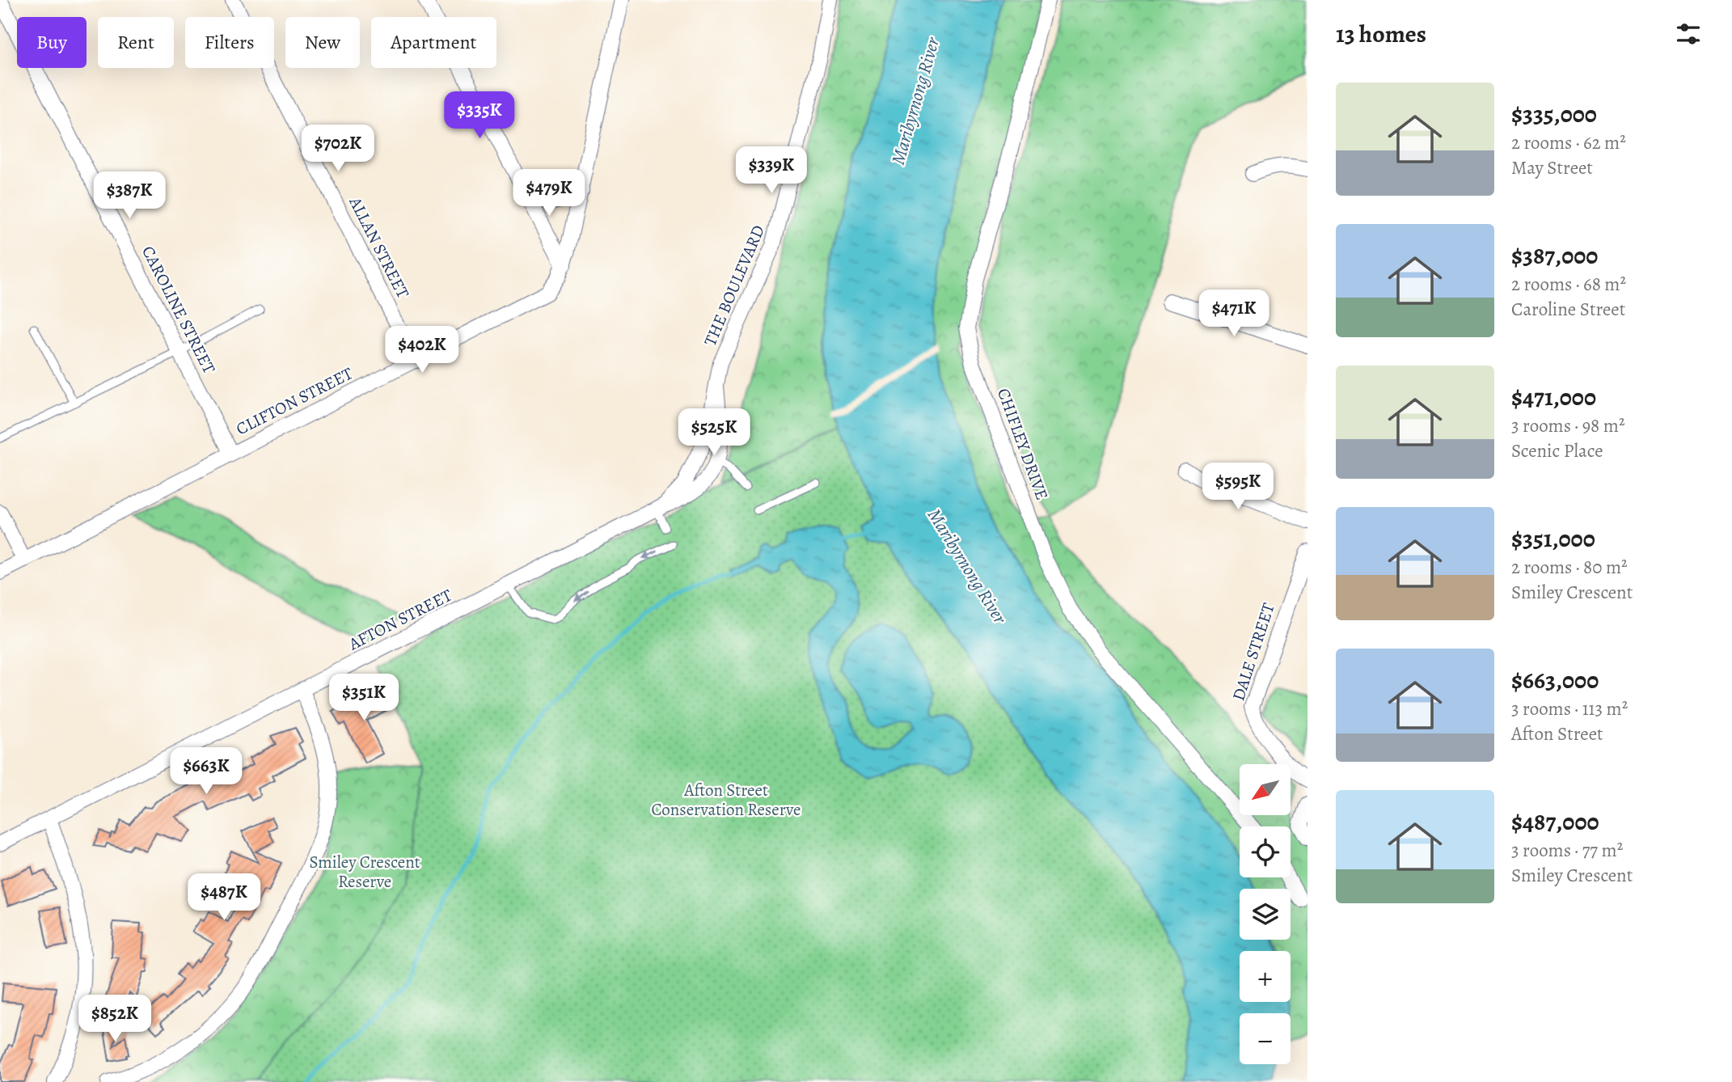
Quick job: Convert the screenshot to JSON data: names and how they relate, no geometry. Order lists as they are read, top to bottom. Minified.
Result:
{"streets":{"street":["ALLAN STREET","THE BOULEVARD","CAROLINE STREET","CLIFTON STREET","CHIFLEY DRIVE","AFTON STREET","DALE STREET"]},"crossings":[["ALLAN STREET","CLIFTON STREET"],["THE BOULEVARD","AFTON STREET"],["CAROLINE STREET","CLIFTON STREET"]],"water":["Maribyrnong River"],"parks":["Afton Street Conservation Reserve","Smiley Crescent Reserve"],"north":"bottom left","page":{"heading":"13 homes","chip":["Buy","Rent","Filters","New","Apartment"],"list":[{"name":"$335,000","note":"2 rooms · 62 m² · May Street"},{"name":"$387,000","note":"2 rooms · 68 m² · Caroline Street"},{"name":"$471,000","note":"3 rooms · 98 m² · Scenic Place"},{"name":"$351,000","note":"2 rooms · 80 m² · Smiley Crescent"},{"name":"$663,000","note":"3 rooms · 113 m² · Afton Street"},{"name":"$487,000","note":"3 rooms · 77 m² · Smiley Crescent"}],"price":["$335K","$702K","$339K","$479K","$387K","$471K","$402K","$525K","$595K","$351K","$663K","$487K","$852K"],"map_buttons":["+","−"]}}
